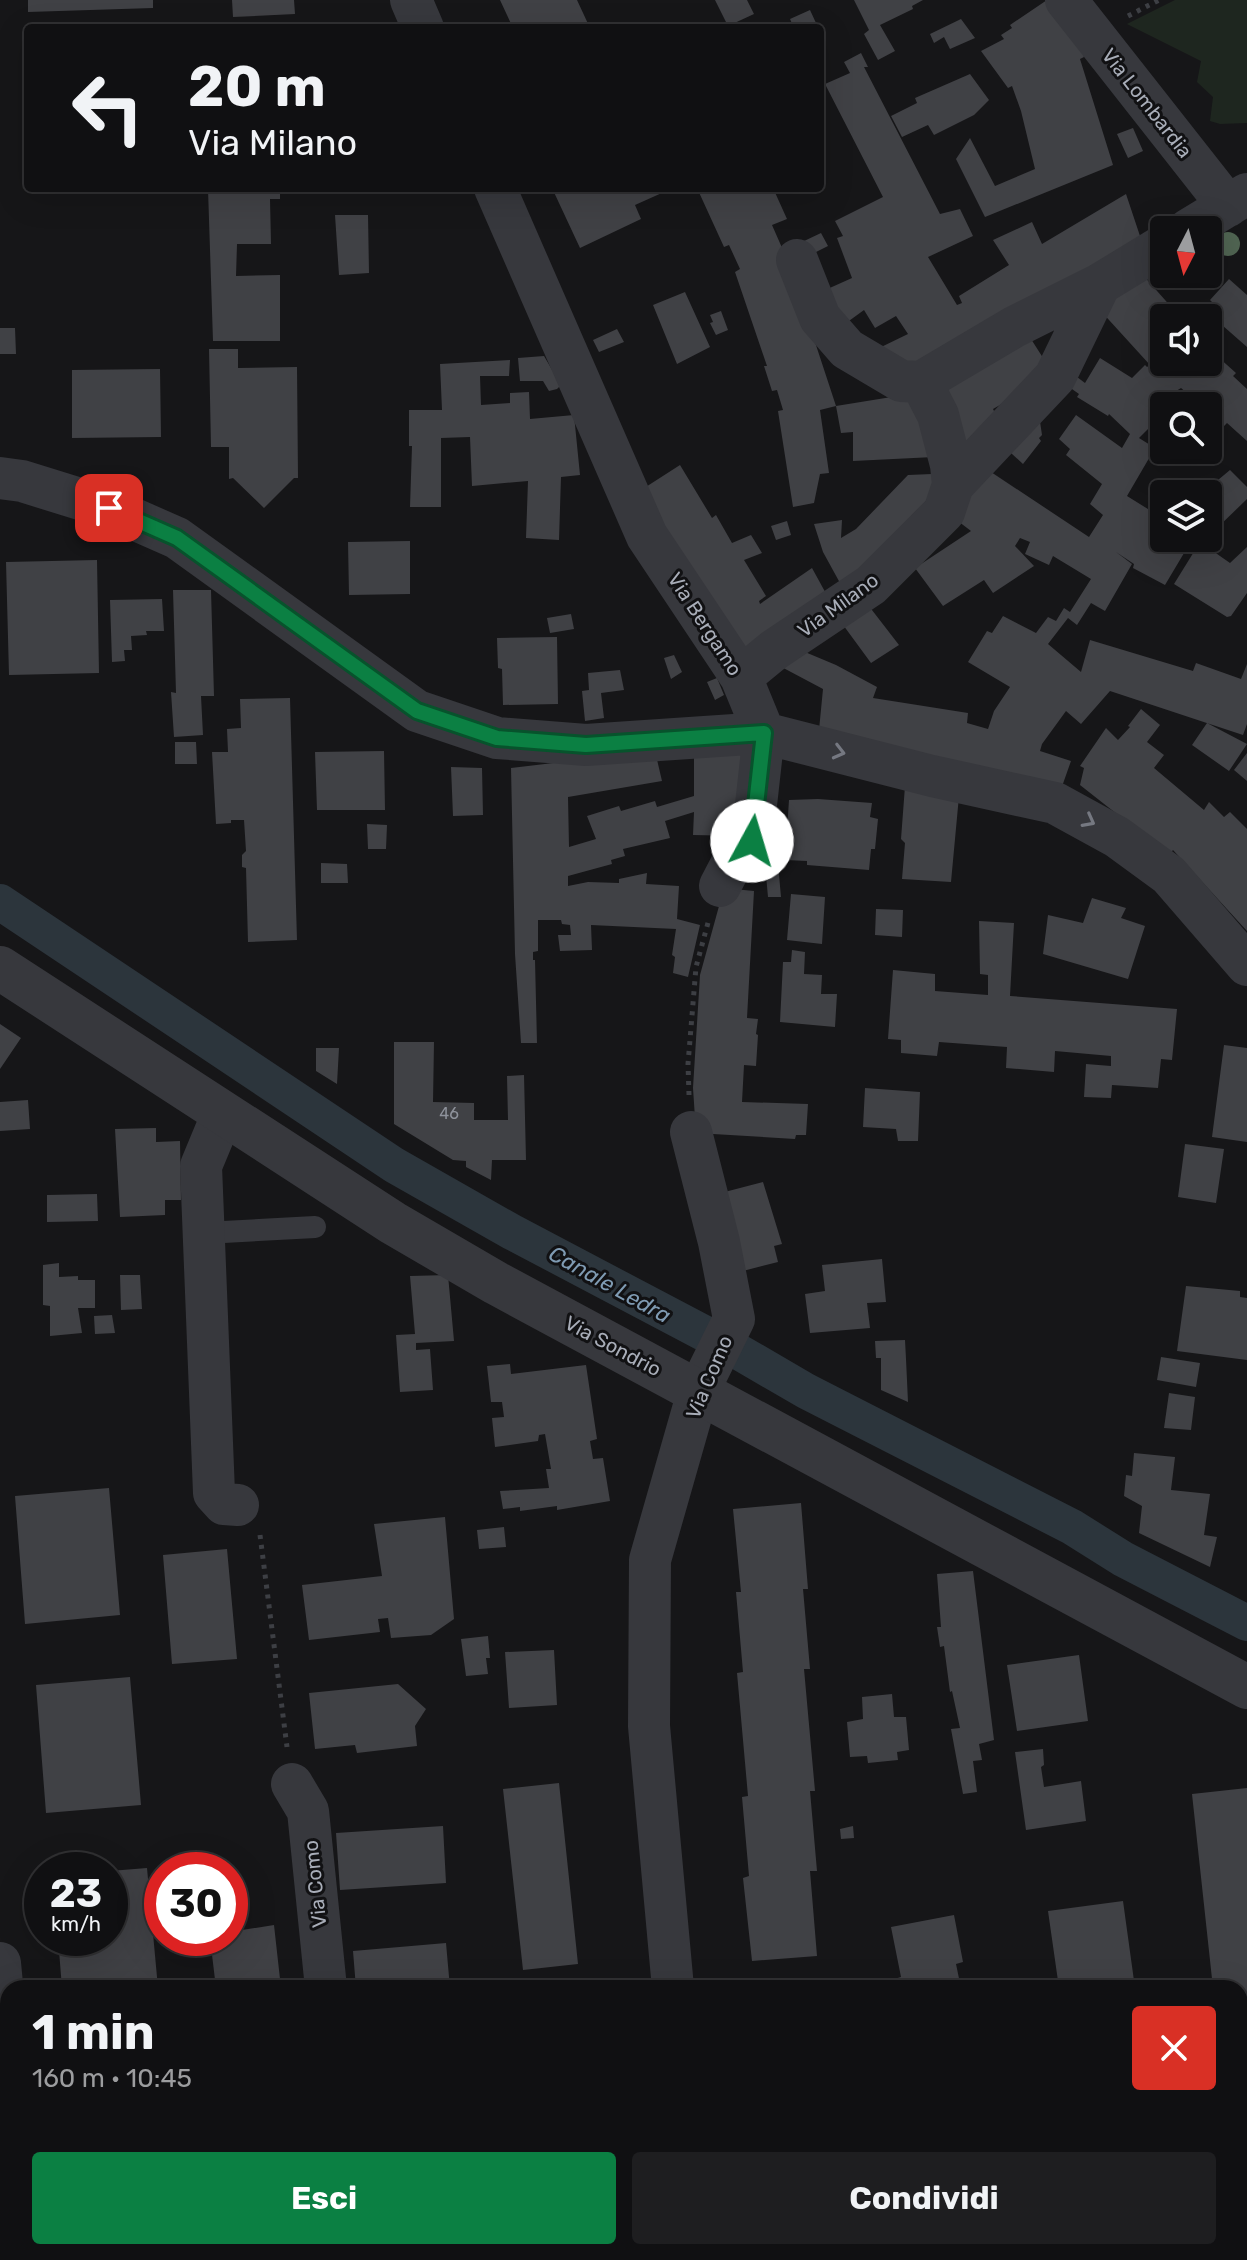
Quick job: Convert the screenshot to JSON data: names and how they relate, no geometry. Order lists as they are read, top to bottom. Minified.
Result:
{"streets":{"street":["Via Lombardia","Via Milano","Via Bergamo","Via Sondrio","Via Como"]},"crossings":[["Via Milano","Via Bergamo"],["Via Sondrio","Via Como"]],"water":["Canale Ledra"],"house_numbers":["46"],"north":"bottom","page":{"turn":["20 m","Via Milano"],"speed":"23 km/h","limit":"30","heading":["1 min","160 m · 10:45"],"buttons":["Esci","Condividi"]}}
